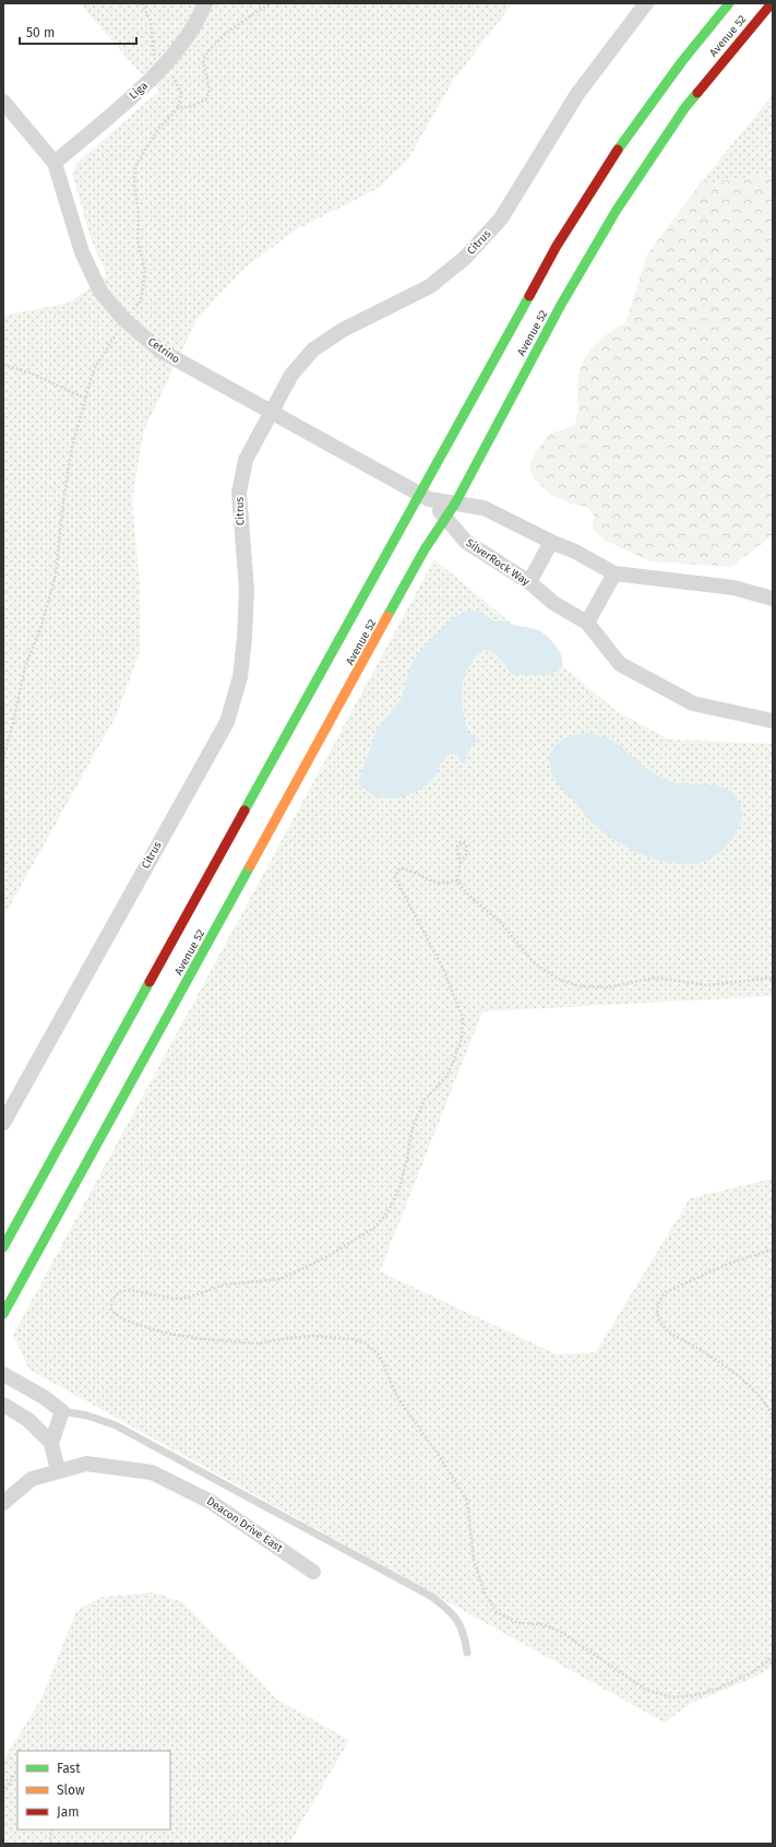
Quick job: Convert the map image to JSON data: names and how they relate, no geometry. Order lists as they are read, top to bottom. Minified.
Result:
{"streets":{"main road":["Avenue 52"],"street":["Liga","Citrus","Cetrino","SilverRock Way","Deacon Drive East"]},"crossings":[["Avenue 52","Cetrino"],["Avenue 52","SilverRock Way"],["Liga","Cetrino"],["Citrus","Cetrino"],["Cetrino","SilverRock Way"]],"legend":["Fast","Slow","Jam"],"scale_bar":"50 m"}
